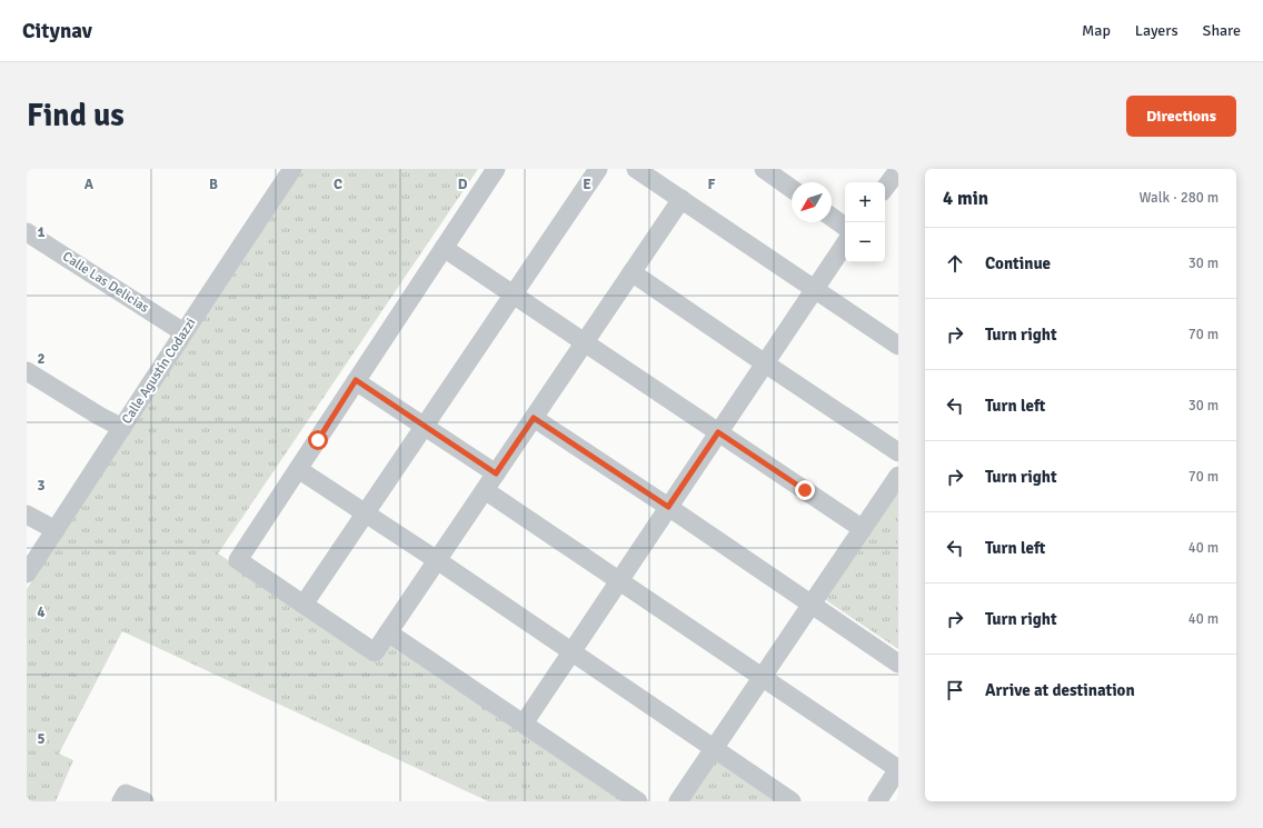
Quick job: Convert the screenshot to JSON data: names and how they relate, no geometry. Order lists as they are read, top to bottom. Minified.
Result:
{"streets":{"street":["Calle Las Delicias","Calle Agustín Codazzi"]},"crossings":[["Calle Las Delicias","Calle Agustín Codazzi"]],"north":"bottom left","page":{"header":"Citynav","nav":["Map","Layers","Share"],"buttons":"Directions","title":"Find us","heading":["4 min","Walk · 280 m"],"map_buttons":["+","−"],"list":[["Continue","30 m"],["Turn right","70 m"],["Turn left","30 m"],["Turn right","70 m"],["Turn left","40 m"],["Turn right","40 m"],"Arrive at destination"]},"grid":{"columns":["A","B","C","D","E","F"],"rows":["1","2","3","4","5"]}}
